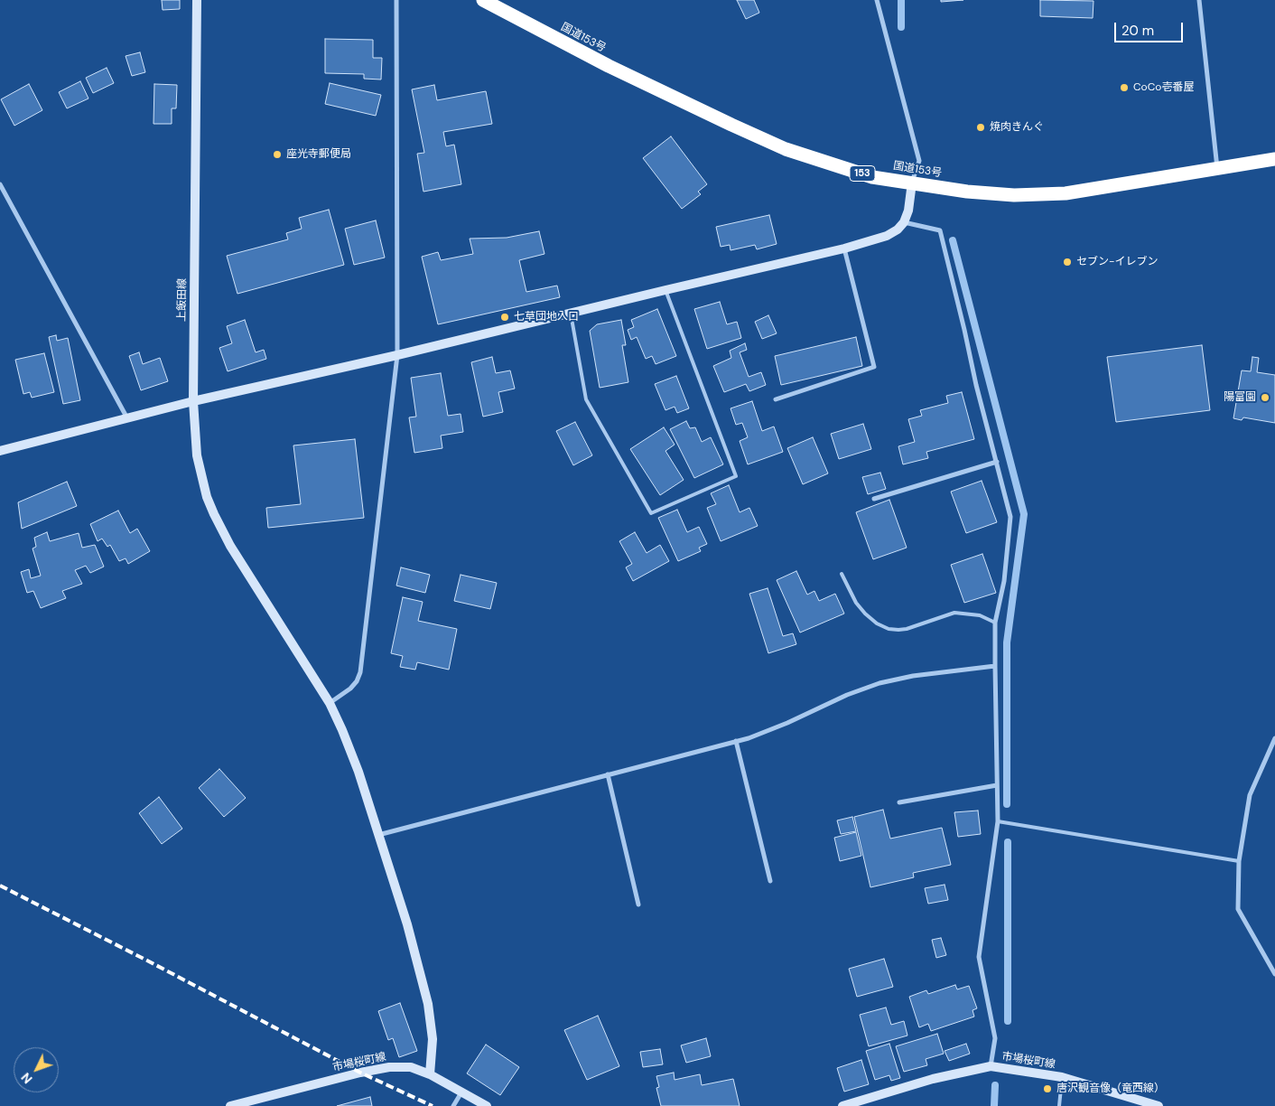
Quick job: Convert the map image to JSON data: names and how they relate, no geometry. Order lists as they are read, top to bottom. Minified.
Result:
{"streets":{"highway":["国道153号","153"],"street":["上飯田線","市場桜町線"]},"crossings":[["上飯田線","市場桜町線"]],"places":["CoCo壱番屋","焼肉きんぐ","座光寺郵便局","セブン-イレブン","七草団地入口","陽富園","唐沢観音像（竜西線）"],"scale_bar":"20 m","north":"bottom left"}
